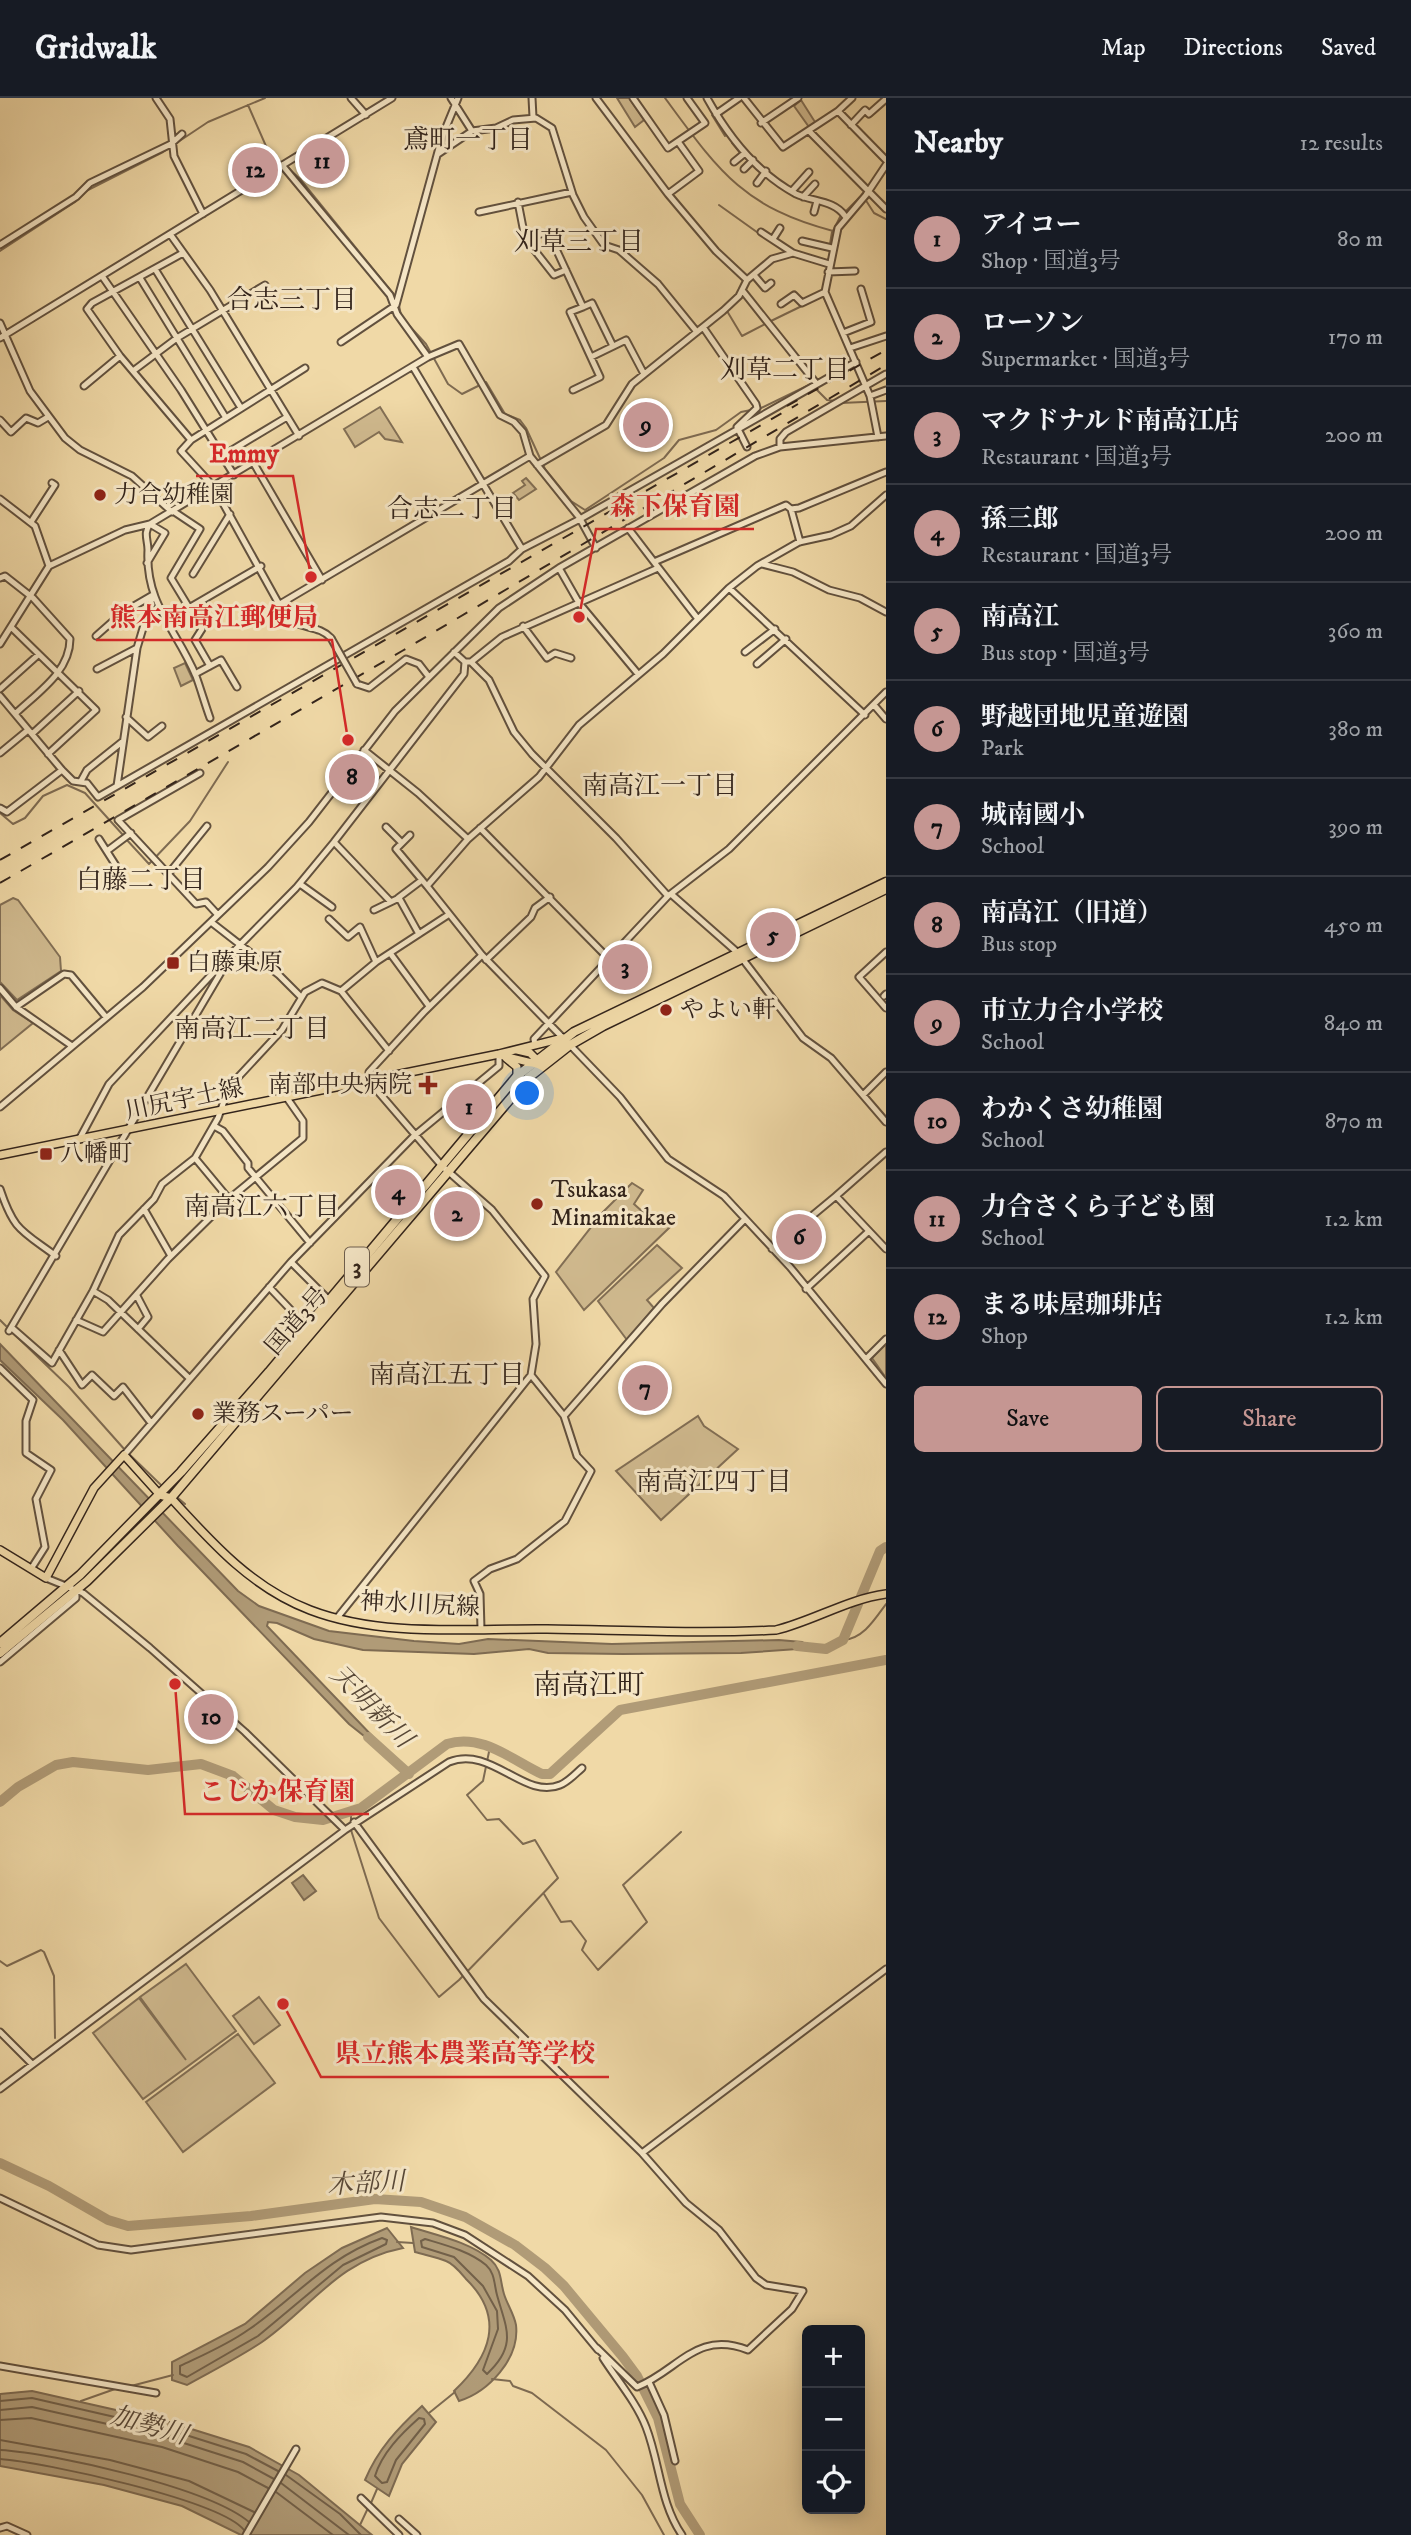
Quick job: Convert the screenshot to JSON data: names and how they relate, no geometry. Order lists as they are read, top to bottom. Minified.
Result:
{"streets":{"highway":["3","国道3号"],"main road":["川尻宇土線","神水川尻線"]},"crossings":[["川尻宇土線","国道3号"],["国道3号","神水川尻線"]],"districts":["鳶町一丁目","刈草三丁目","合志三丁目","刈草二丁目","合志二丁目","南高江一丁目","白藤二丁目","南高江二丁目","南高江六丁目","南高江五丁目","南高江四丁目","南高江町"],"water":["天明新川","木部川","加勢川"],"places":{"other":["力合幼稚園","Emmy","森下保育園","熊本南高江郵便局","やよい軒","Tsukasa Minamitakae","業務スーパー","こじか保育園","県立熊本農業高等学校"],"transit":["白藤東原","八幡町"],"health":["南部中央病院"]},"page":{"header":"Gridwalk","nav":["Map","Directions","Saved"],"heading":["Nearby","12 results"],"pins":["11","12","9","8","5","3","1","4","2","6","7","10"],"list":[{"mark":"1","name":"アイコー","note":"Shop · 国道3号","value":"80 m"},{"mark":"2","name":"ローソン","note":"Supermarket · 国道3号","value":"170 m"},{"mark":"3","name":"マクドナルド南高江店","note":"Restaurant · 国道3号","value":"200 m"},{"mark":"4","name":"孫三郎","note":"Restaurant · 国道3号","value":"200 m"},{"mark":"5","name":"南高江","note":"Bus stop · 国道3号","value":"360 m"},{"mark":"6","name":"野越団地児童遊園","note":"Park","value":"380 m"},{"mark":"7","name":"城南國小","note":"School","value":"390 m"},{"mark":"8","name":"南高江（旧道）","note":"Bus stop","value":"450 m"},{"mark":"9","name":"市立力合小学校","note":"School","value":"840 m"},{"mark":"10","name":"わかくさ幼稚園","note":"School","value":"870 m"},{"mark":"11","name":"力合さくら子ども園","note":"School","value":"1.2 km"},{"mark":"12","name":"まる味屋珈琲店","note":"Shop","value":"1.2 km"}],"buttons":["Save","Share"],"map_buttons":["+","−"]}}
